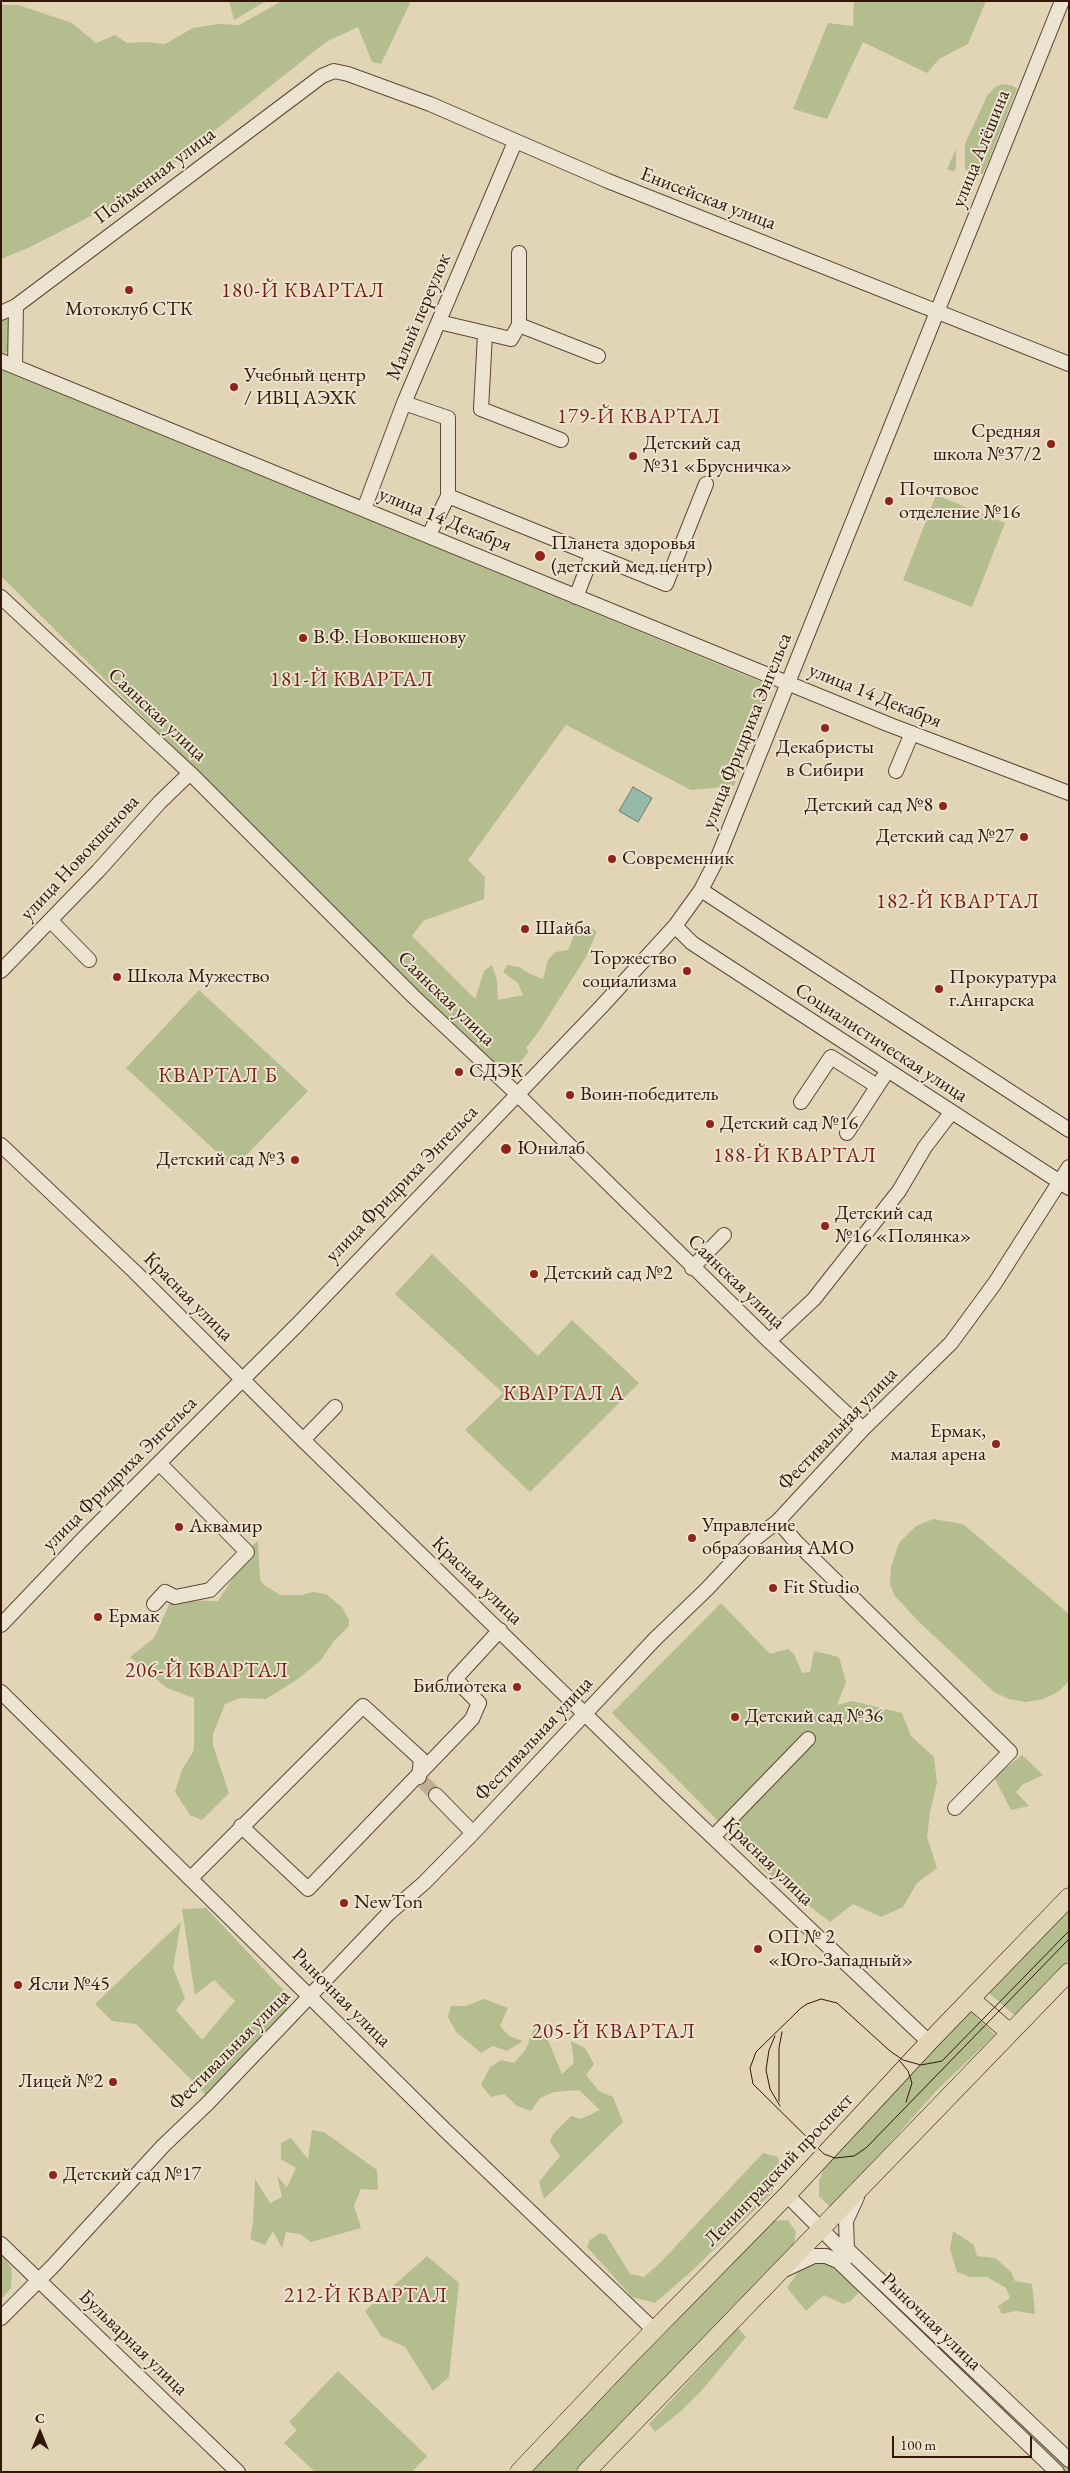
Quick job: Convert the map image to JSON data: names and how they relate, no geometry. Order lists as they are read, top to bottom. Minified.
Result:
{"streets":{"main road":["Ленинградский проспект"],"street":["улица Алёшина","Пойменная улица","Енисейская улица","Малый переулок","улица 14 Декабря","Саянская улица","улица Фридриха Энгельса","улица Новокшенова","Социалистическая улица","Красная улица","Фестивальная улица","Рыночная улица","Бульварная улица"]},"crossings":[["улица Алёшина","Енисейская улица"],["улица Алёшина","улица Фридриха Энгельса"],["Пойменная улица","Енисейская улица"],["Енисейская улица","Малый переулок"],["Енисейская улица","улица Фридриха Энгельса"],["Малый переулок","улица 14 Декабря"],["улица 14 Декабря","улица Фридриха Энгельса"],["Саянская улица","улица Фридриха Энгельса"],["Саянская улица","улица Новокшенова"],["Саянская улица","Фестивальная улица"],["улица Фридриха Энгельса","Социалистическая улица"],["улица Фридриха Энгельса","Красная улица"],["Социалистическая улица","Фестивальная улица"],["Красная улица","Фестивальная улица"],["Красная улица","Ленинградский проспект"],["Фестивальная улица","Рыночная улица"],["Фестивальная улица","Бульварная улица"],["Рыночная улица","Ленинградский проспект"]],"districts":["180-Й КВАРТАЛ","179-Й КВАРТАЛ","181-Й КВАРТАЛ","182-Й КВАРТАЛ","КВАРТАЛ Б","188-Й КВАРТАЛ","КВАРТАЛ А","206-Й КВАРТАЛ","205-Й КВАРТАЛ","212-Й КВАРТАЛ"],"places":["Мотоклуб СТК","Учебный центр / ИВЦ АЭХК","Средняя школа №37/2","Детский сад №31 «Брусничка»","Почтовое отделение №16","Планета здоровья (детский мед.центр)","В.Ф. Новокшенову","Декабристы в Сибири","Детский сад №8","Детский сад №27","Современник","Шайба","Торжество социализма","Школа Мужество","Прокуратура г.Ангарска","СДЭК","Воин-победитель","Детский сад №16","Юнилаб","Детский сад №3","Детский сад №16 «Полянка»","Детский сад №2","Ермак, малая арена","Аквамир","Управление образования АМО","Fit Studio","Ермак","Библиотека","Детский сад №36","NewTon","ОП № 2 «Юго-Западный»","Ясли №45","Лицей №2","Детский сад №17"],"scale_bar":"100 m","north":"top"}
